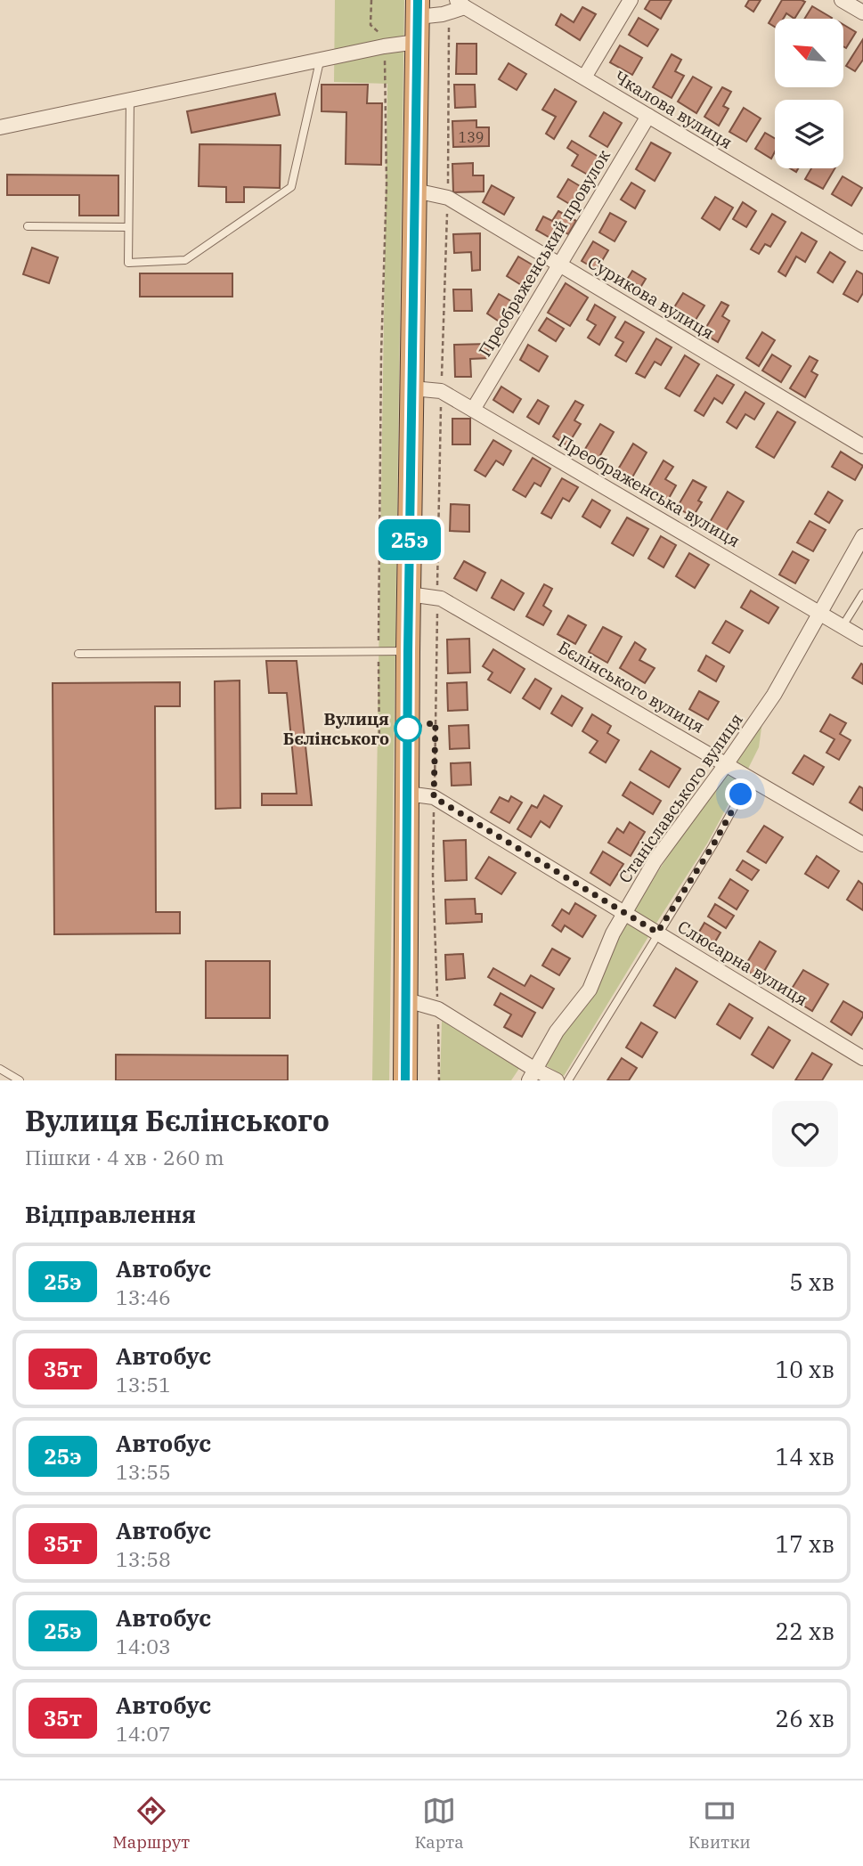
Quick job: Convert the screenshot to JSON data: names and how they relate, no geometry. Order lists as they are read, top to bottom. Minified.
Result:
{"streets":{"street":["Чкалова вулиця","Преображенський провулок","Сурикова вулиця","Преображенська вулиця","Бєлінського вулиця","Станіславського вулиця","Слюсарна вулиця"]},"crossings":[["Чкалова вулиця","Преображенський провулок"],["Преображенський провулок","Сурикова вулиця"],["Преображенський провулок","Преображенська вулиця"],["Преображенська вулиця","Станіславського вулиця"],["Бєлінського вулиця","Станіславського вулиця"],["Станіславського вулиця","Слюсарна вулиця"]],"places":["Вулиця Бєлінського"],"lines":["bus line 25э"],"house_numbers":["139"],"north":"top left","page":{"on_map":"25э","heading":[["Вулиця Бєлінського","Пішки · 4 хв · 260 m"],"Відправлення"],"list":[{"mark":"25э","name":"Автобус","note":"13:46","value":"5 хв"},{"mark":"35т","name":"Автобус","note":"13:51","value":"10 хв"},{"mark":"25э","name":"Автобус","note":"13:55","value":"14 хв"},{"mark":"35т","name":"Автобус","note":"13:58","value":"17 хв"},{"mark":"25э","name":"Автобус","note":"14:03","value":"22 хв"},{"mark":"35т","name":"Автобус","note":"14:07","value":"26 хв"}],"tabs":["Маршрут","Карта","Квитки"]}}
